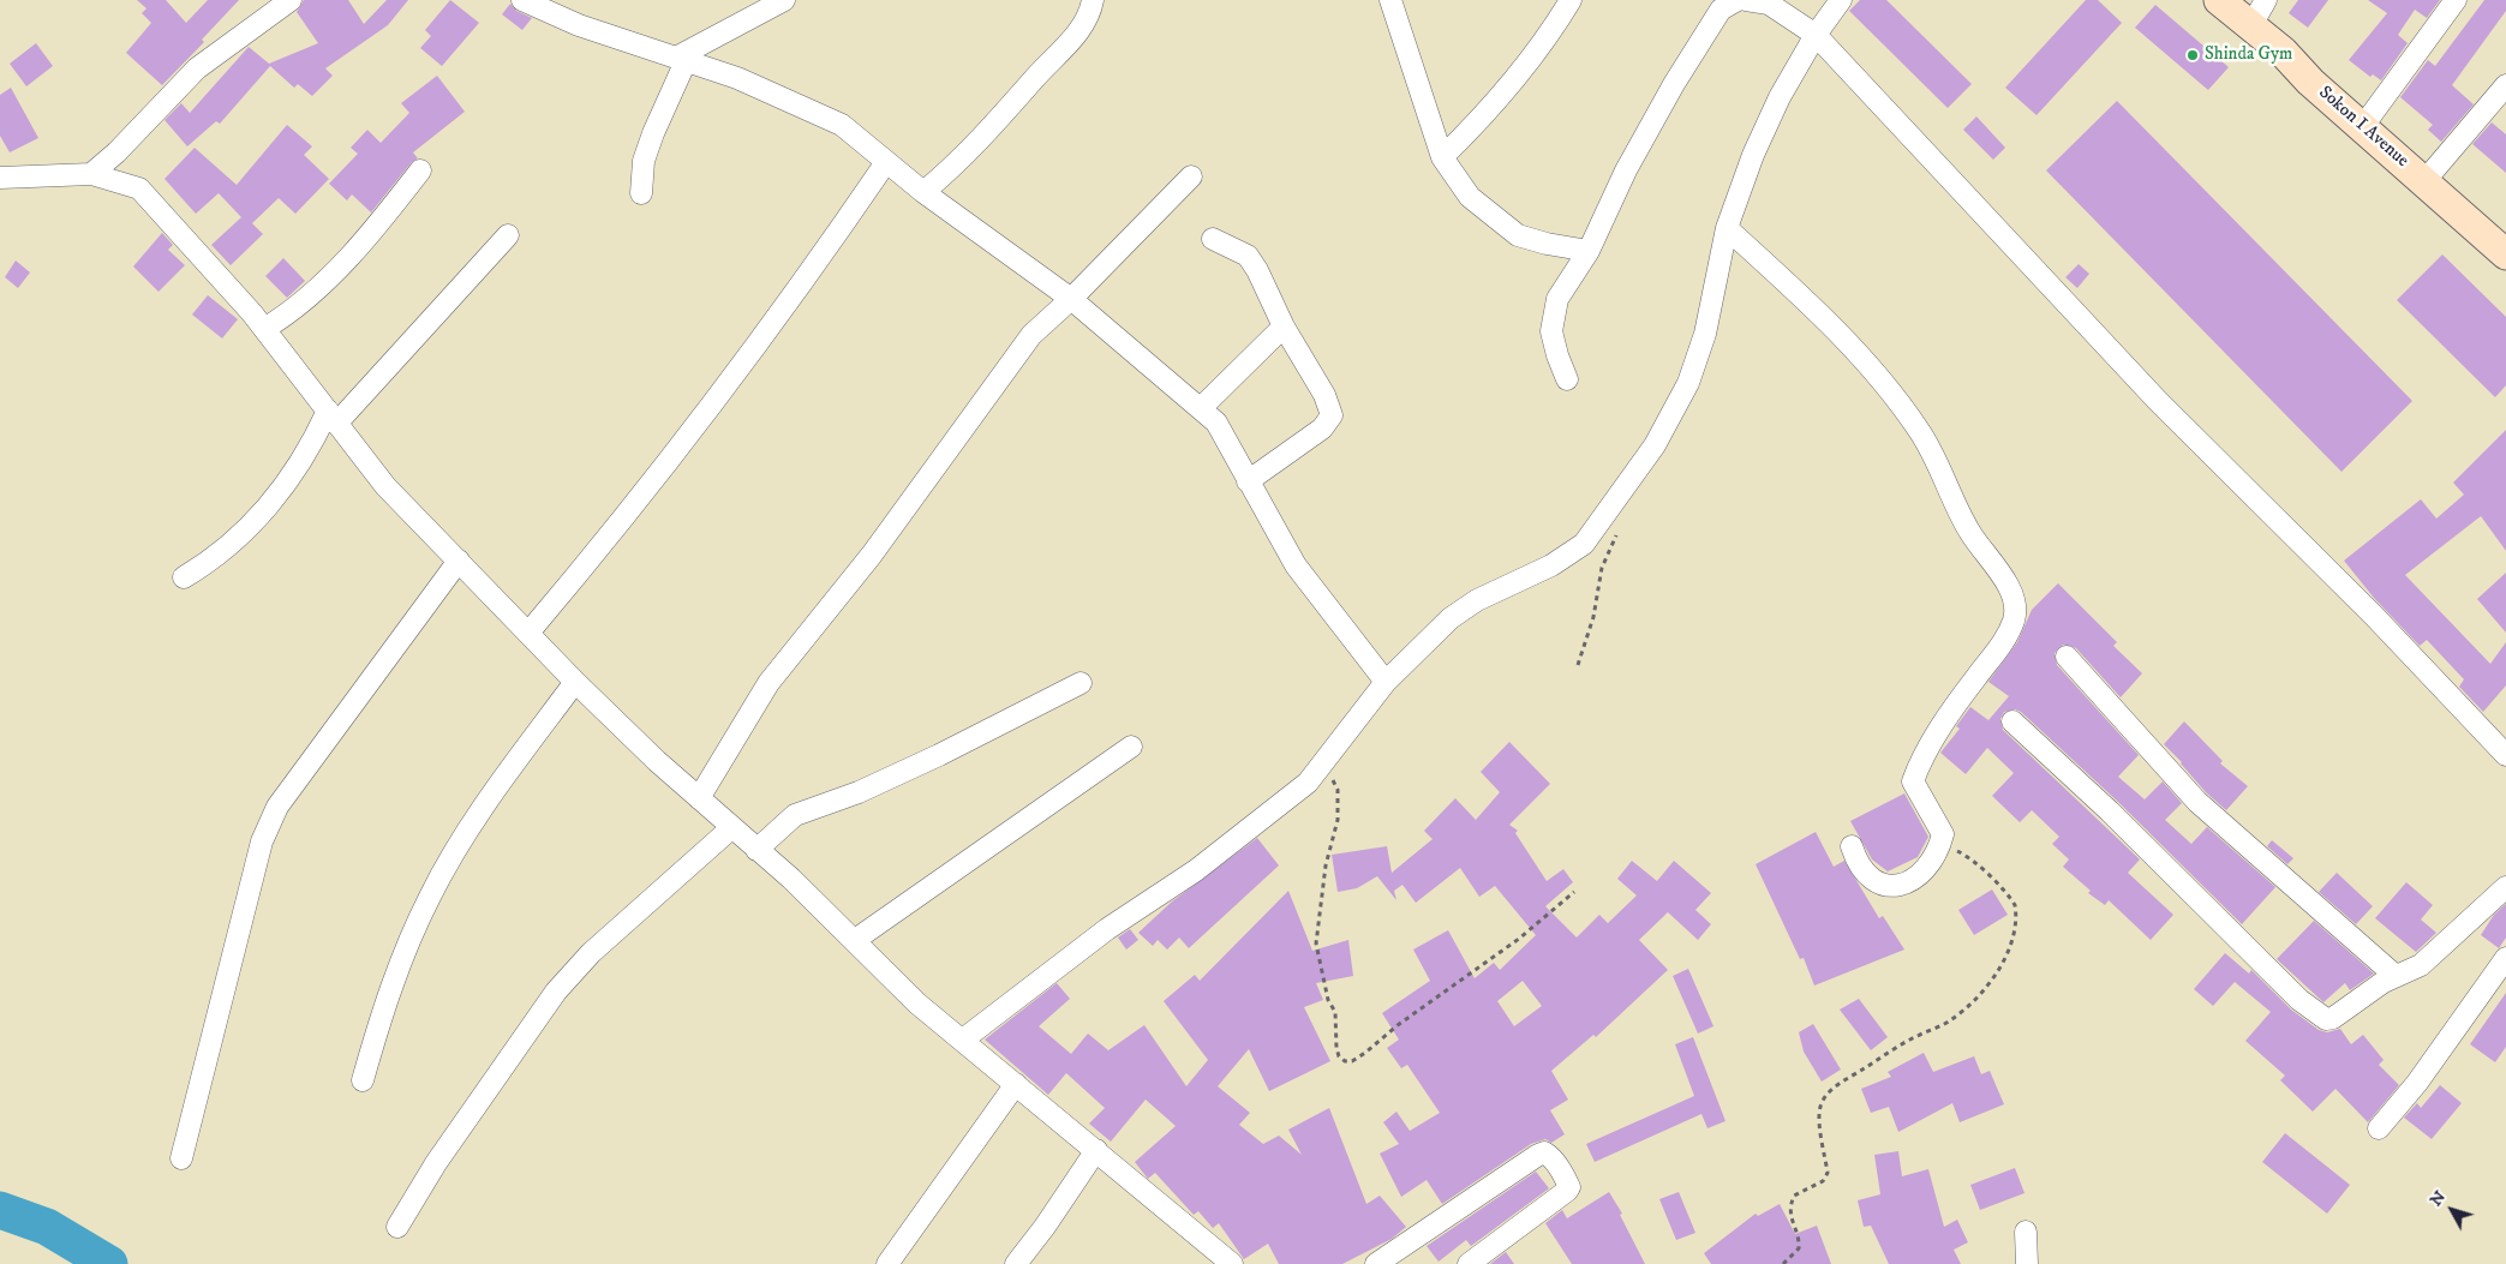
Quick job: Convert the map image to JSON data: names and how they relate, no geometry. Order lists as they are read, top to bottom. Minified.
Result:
{"streets":{"street":["Sokon I Avenue"]},"places":["Shinda Gym"],"north":"top left"}
